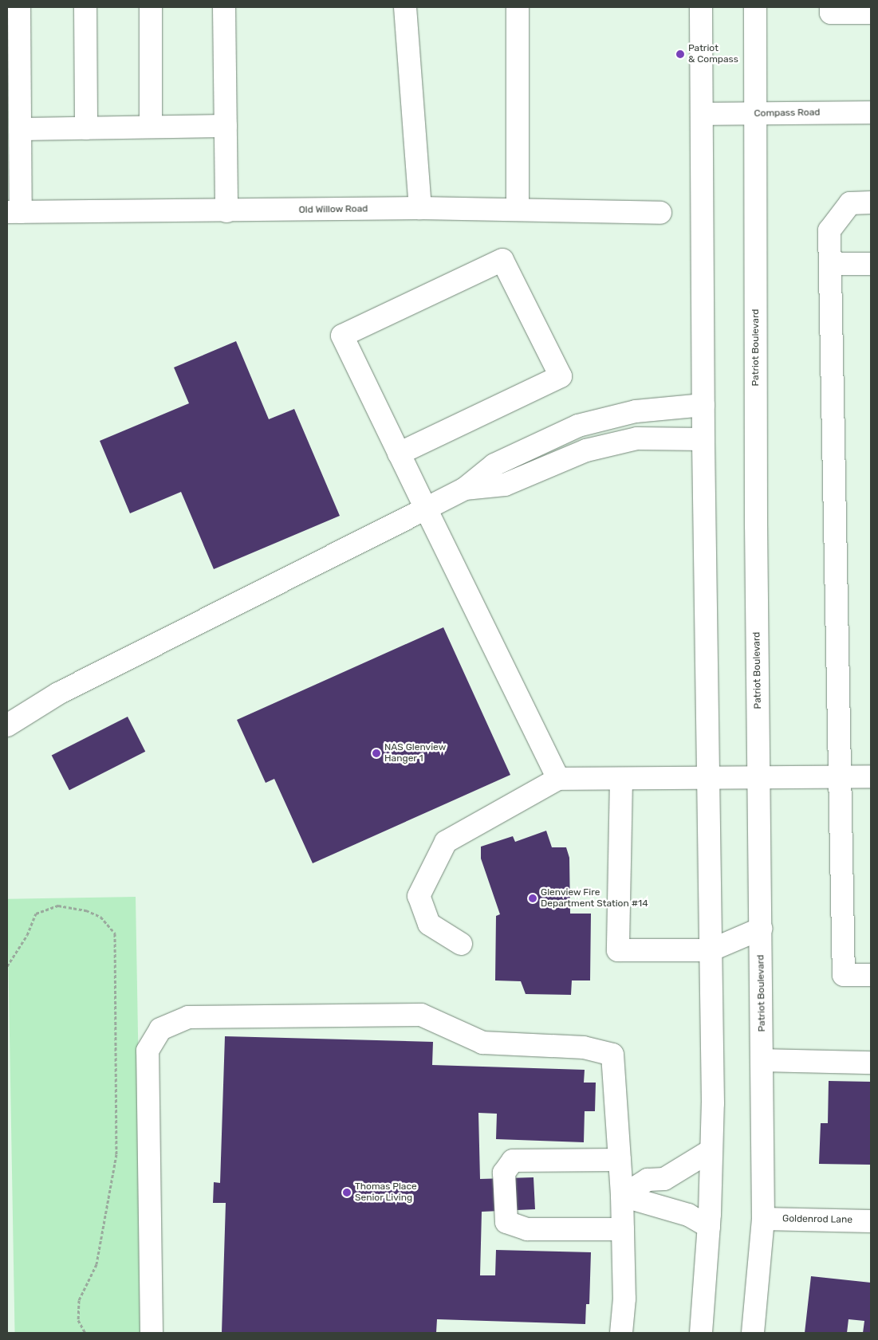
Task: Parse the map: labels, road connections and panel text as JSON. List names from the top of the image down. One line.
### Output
{"streets":{"main road":["Compass Road","Old Willow Road","Patriot Boulevard","Goldenrod Lane"]},"crossings":[["Compass Road","Patriot Boulevard"],["Patriot Boulevard","Goldenrod Lane"]],"places":["Patriot & Compass","NAS Glenview Hanger 1","Glenview Fire Department Station #14","Thomas Place Senior Living"]}
